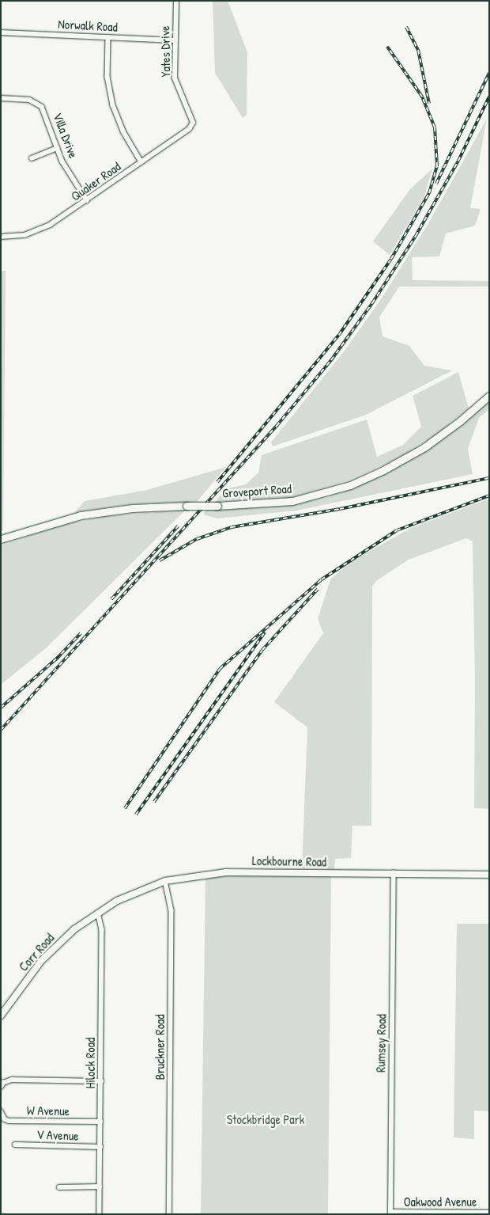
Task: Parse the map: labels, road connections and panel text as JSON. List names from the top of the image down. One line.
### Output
{"streets":{"main road":["Groveport Road"],"street":["Norwalk Road","Yates Drive","Villa Drive","Quaker Road","Lockbourne Road","Corr Road","Rumsey Road","Bruckner Road","Hilock Road","W Avenue","V Avenue","Oakwood Avenue"]},"crossings":[["Norwalk Road","Yates Drive"],["Yates Drive","Quaker Road"],["Villa Drive","Quaker Road"],["Lockbourne Road","Corr Road"],["Lockbourne Road","Rumsey Road"],["Lockbourne Road","Bruckner Road"],["Lockbourne Road","Hilock Road"],["Corr Road","Hilock Road"],["Rumsey Road","Oakwood Avenue"],["Hilock Road","W Avenue"],["Hilock Road","V Avenue"]],"parks":["Stockbridge Park"]}
